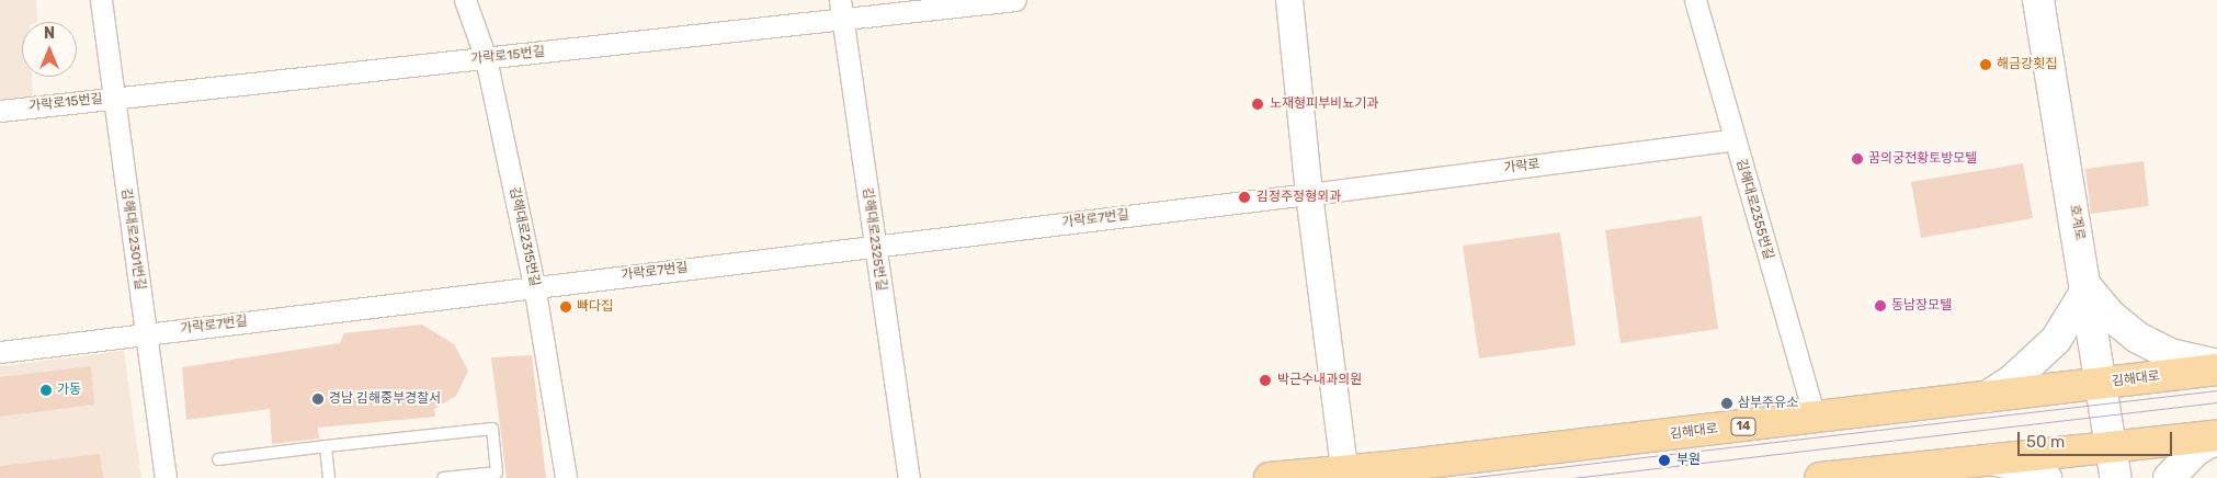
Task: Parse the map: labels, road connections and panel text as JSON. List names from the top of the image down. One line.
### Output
{"streets":{"main road":["호계로","김해대로","14"],"street":["가락로15번길","가락로","김해대로2355번길","가락로7번길","김해대로2315번길","김해대로2301번길","김해대로2325번길"]},"crossings":[["가락로15번길","김해대로2315번길"],["가락로15번길","김해대로2301번길"],["가락로15번길","김해대로2325번길"],["가락로","김해대로2355번길"],["가락로","가락로7번길"],["김해대로2355번길","김해대로"],["가락로7번길","김해대로2315번길"],["가락로7번길","김해대로2301번길"],["가락로7번길","김해대로2325번길"],["호계로","김해대로"]],"places":["해금강횟집","노재형피부비뇨기과","꿈의궁전황토방모텔","김정주정형외과","동남장모텔","빠다집","박근수내과의원","가동","경남 김해중부경찰서","삼부주유소","부원"],"scale_bar":"50 m","north":"top"}
